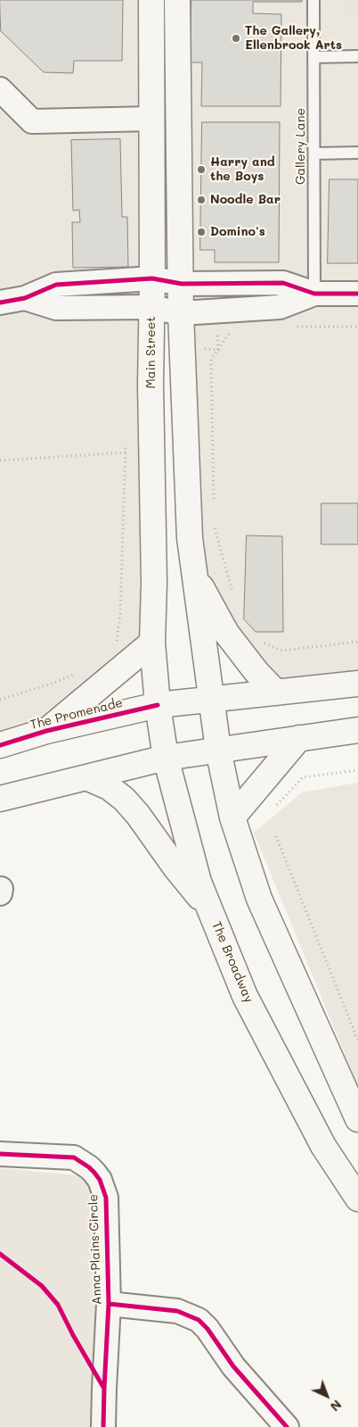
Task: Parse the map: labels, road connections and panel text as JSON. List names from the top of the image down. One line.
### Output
{"streets":{"main road":["Main Street","The Promenade","The Broadway"],"street":["Anna Plains Circle"],"lane":["Gallery Lane"]},"crossings":[["Main Street","The Promenade"],["Main Street","The Broadway"],["The Promenade","The Broadway"]],"places":["The Gallery, Ellenbrook Arts","Harry and the Boys","Noodle Bar","Domino's"],"north":"bottom right"}
